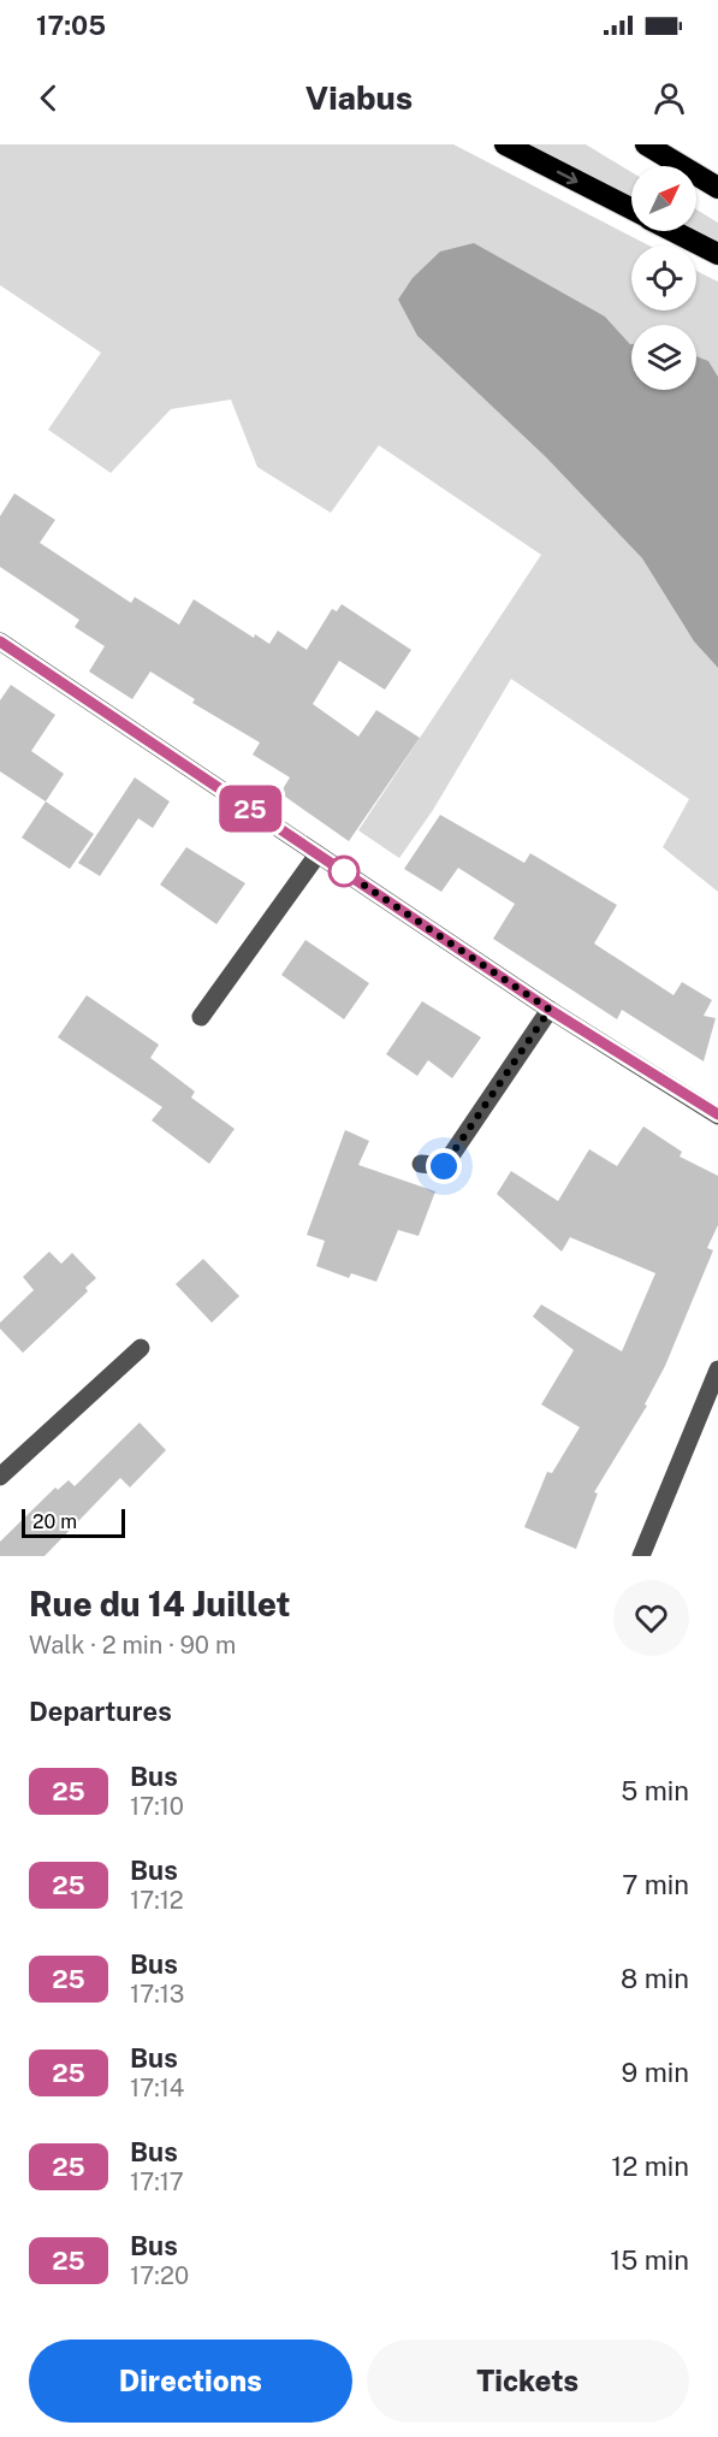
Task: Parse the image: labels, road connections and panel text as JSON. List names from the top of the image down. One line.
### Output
{"lines":["bus line 25"],"scale_bar":"20 m","north":"top right","page":{"status":"17:05","header":"Viabus","on_map":"25","scale":"20 m","heading":[["Rue du 14 Juillet","Walk · 2 min · 90 m"],"Departures"],"list":[{"mark":"25","name":"Bus","note":"17:10","value":"5 min"},{"mark":"25","name":"Bus","note":"17:12","value":"7 min"},{"mark":"25","name":"Bus","note":"17:13","value":"8 min"},{"mark":"25","name":"Bus","note":"17:14","value":"9 min"},{"mark":"25","name":"Bus","note":"17:17","value":"12 min"},{"mark":"25","name":"Bus","note":"17:20","value":"15 min"}],"buttons":["Directions","Tickets"]}}
